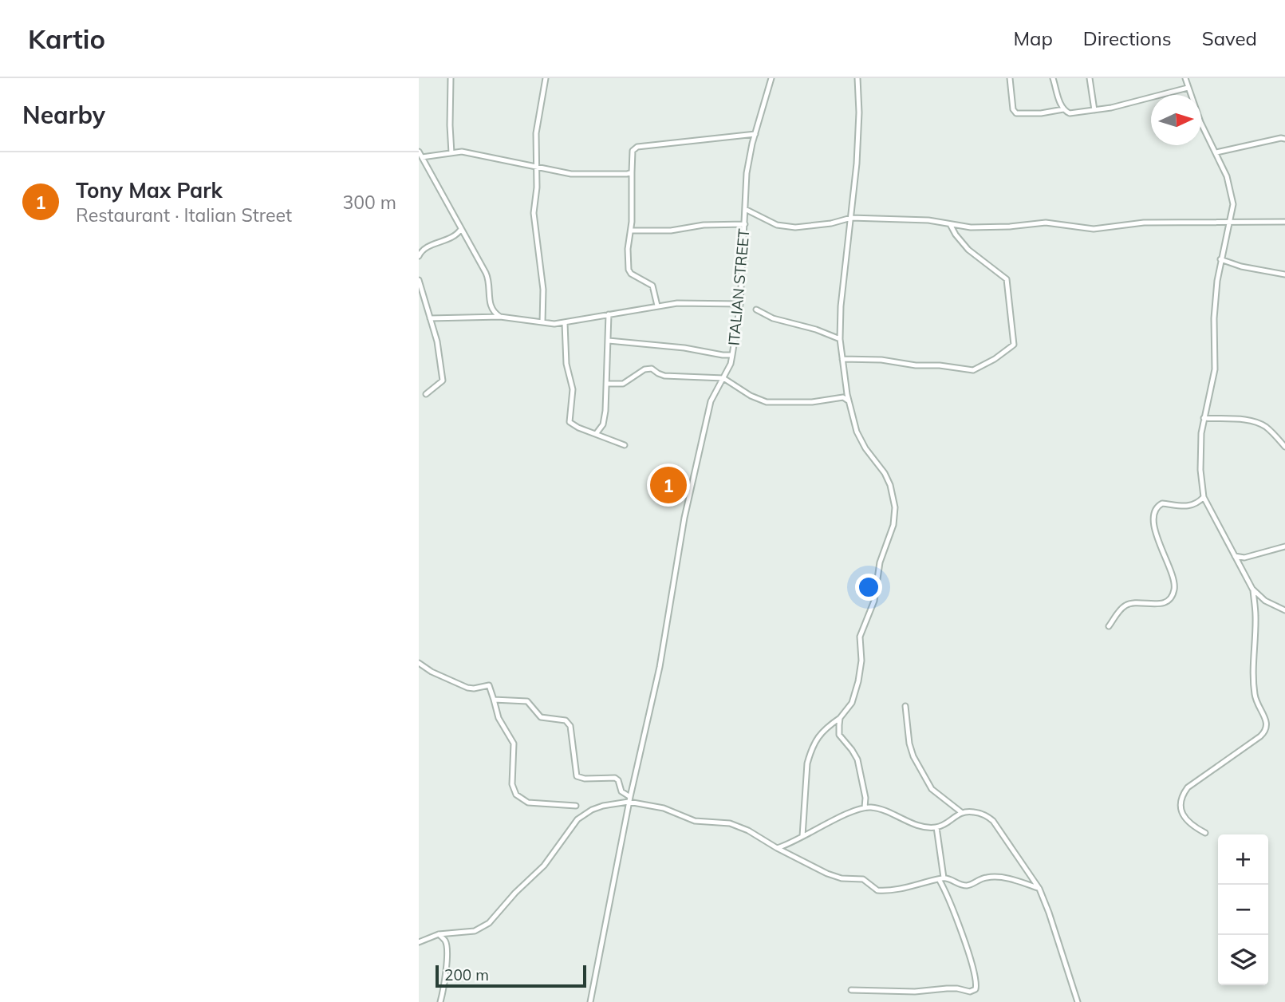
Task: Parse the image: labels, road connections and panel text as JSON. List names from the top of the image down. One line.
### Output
{"streets":{"street":["ITALIAN STREET"]},"scale_bar":"200 m","north":"right","page":{"header":"Kartio","nav":["Map","Directions","Saved"],"heading":"Nearby","list":[{"mark":"1","name":"Tony Max Park","note":"Restaurant · Italian Street","value":"300 m"}],"pins":"1","map_buttons":["+","−"],"scale":"200 m"}}
